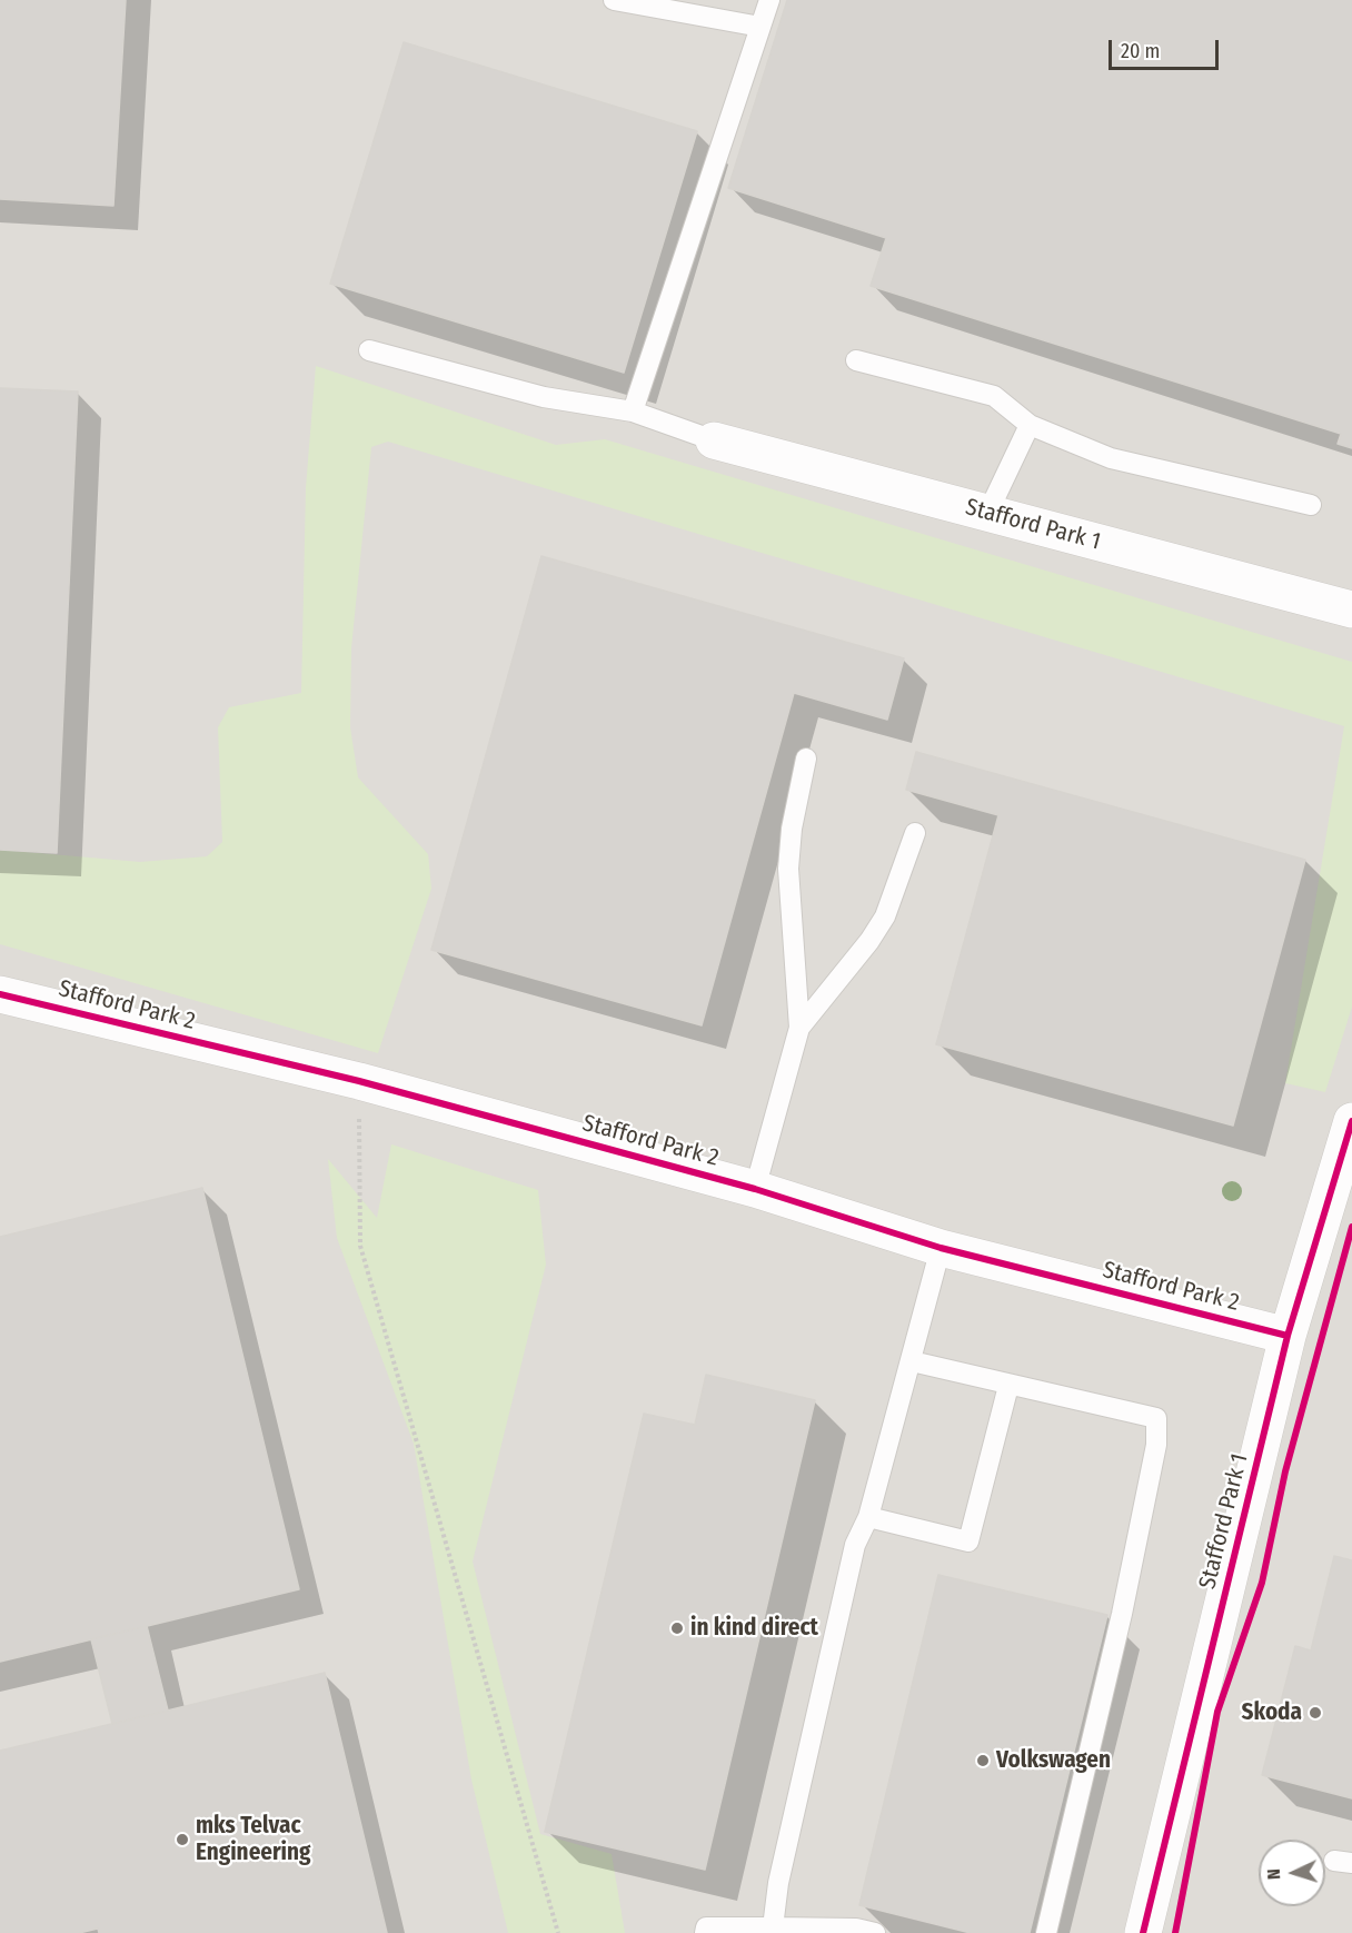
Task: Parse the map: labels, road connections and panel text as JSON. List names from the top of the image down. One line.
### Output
{"streets":{"street":["Stafford Park 1","Stafford Park 2"]},"crossings":[["Stafford Park 1","Stafford Park 2"]],"places":["in kind direct","Skoda","Volkswagen","mks Telvac Engineering"],"scale_bar":"20 m","north":"left"}
